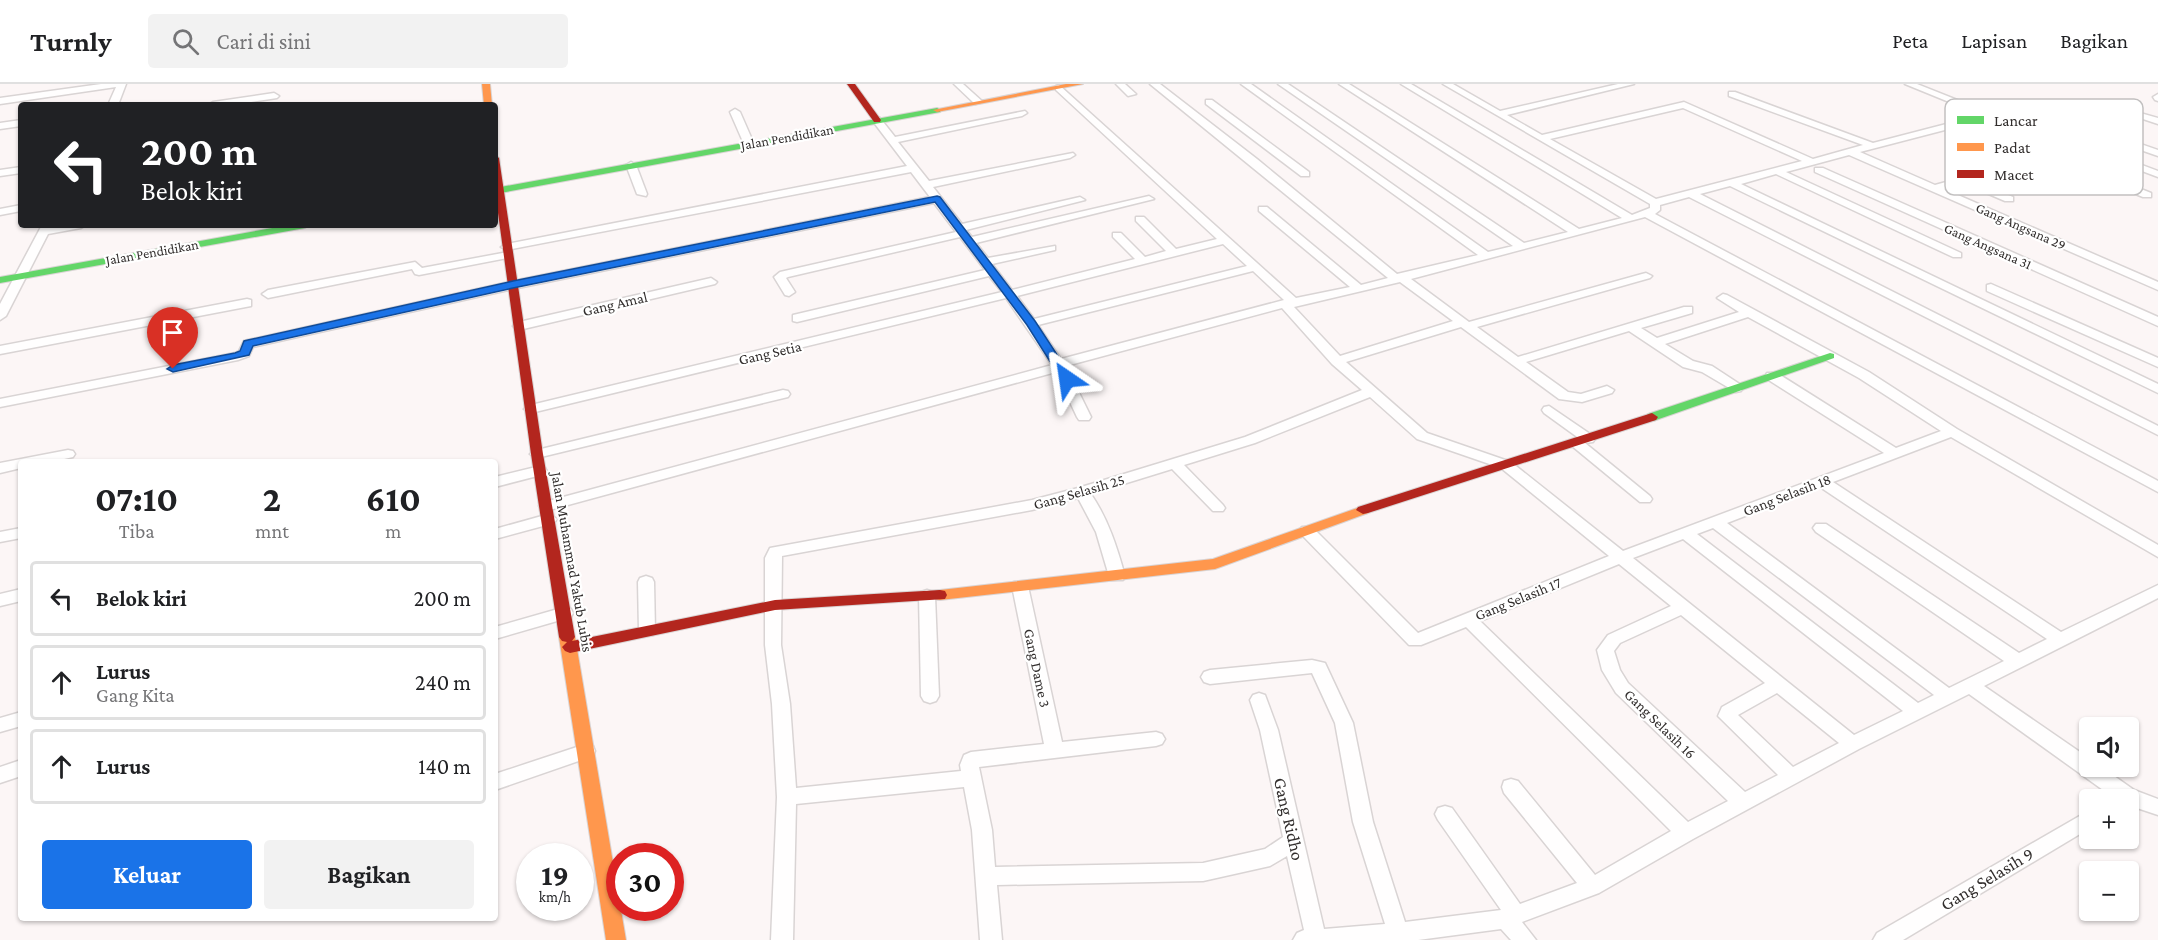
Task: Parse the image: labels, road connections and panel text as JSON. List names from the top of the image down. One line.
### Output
{"streets":{"main road":["Jalan Pendidikan","Jalan Muhammad Yakub Lubis"],"street":["Gang Angsana 29","Gang Angsana 31","Gang Amal","Gang Setia","Gang Selasih 25","Gang Selasih 18","Gang Selasih 17","Gang Dame 3","Gang Selasih 16","Gang Ridho","Gang Selasih 9"]},"crossings":[["Jalan Pendidikan","Jalan Muhammad Yakub Lubis"],["Gang Amal","Jalan Muhammad Yakub Lubis"],["Gang Setia","Jalan Muhammad Yakub Lubis"],["Gang Selasih 18","Gang Selasih 17"]],"legend":["Lancar","Padat","Macet"],"page":{"header":"Turnly","search":"Cari di sini","nav":["Peta","Lapisan","Bagikan"],"turn":["200 m","Belok kiri"],"eta":["07:10","Tiba","2","mnt","610","m"],"list":[{"name":"Belok kiri","value":"200 m"},{"name":"Lurus","note":"Gang Kita","value":"240 m"},{"name":"Lurus","value":"140 m"}],"map_buttons":["+","−"],"buttons":["Keluar","Bagikan"],"speed":"19 km/h","limit":"30"}}
